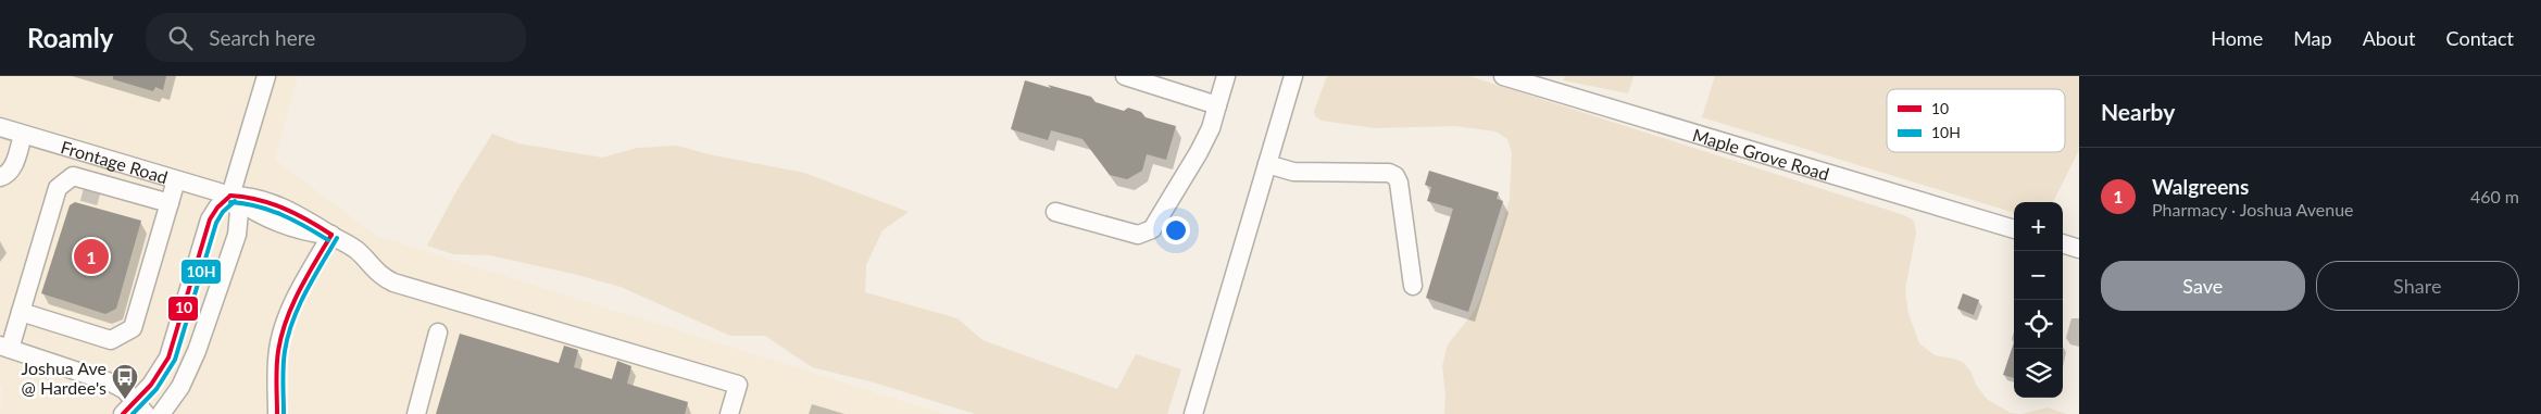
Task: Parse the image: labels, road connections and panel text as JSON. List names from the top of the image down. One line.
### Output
{"streets":{"street":["Maple Grove Road","Frontage Road"]},"places":{"bus stop":["Joshua Ave @ Hardee's"]},"lines":["transit line 10","transit line 10H"],"legend":["10","10H"],"page":{"header":"Roamly","search":"Search here","nav":["Home","Map","About","Contact"],"heading":"Nearby","list":[{"mark":"1","name":"Walgreens","note":"Pharmacy · Joshua Avenue","value":"460 m"}],"map_buttons":["+","−"],"pins":"1","buttons":["Save","Share"]}}
